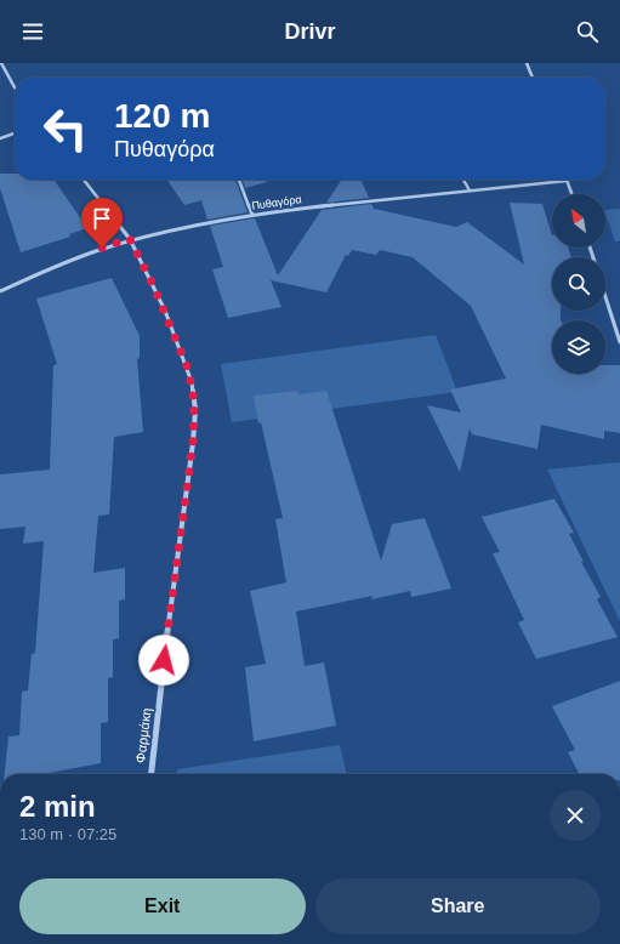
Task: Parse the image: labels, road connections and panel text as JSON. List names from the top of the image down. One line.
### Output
{"streets":{"street":["Πυθαγόρα","Φαρμάκη"]},"crossings":[["Πυθαγόρα","Φαρμάκη"]],"north":"top left","page":{"header":"Drivr","turn":["120 m","Πυθαγόρα"],"heading":["2 min","130 m · 07:25"],"buttons":["Exit","Share"]}}
